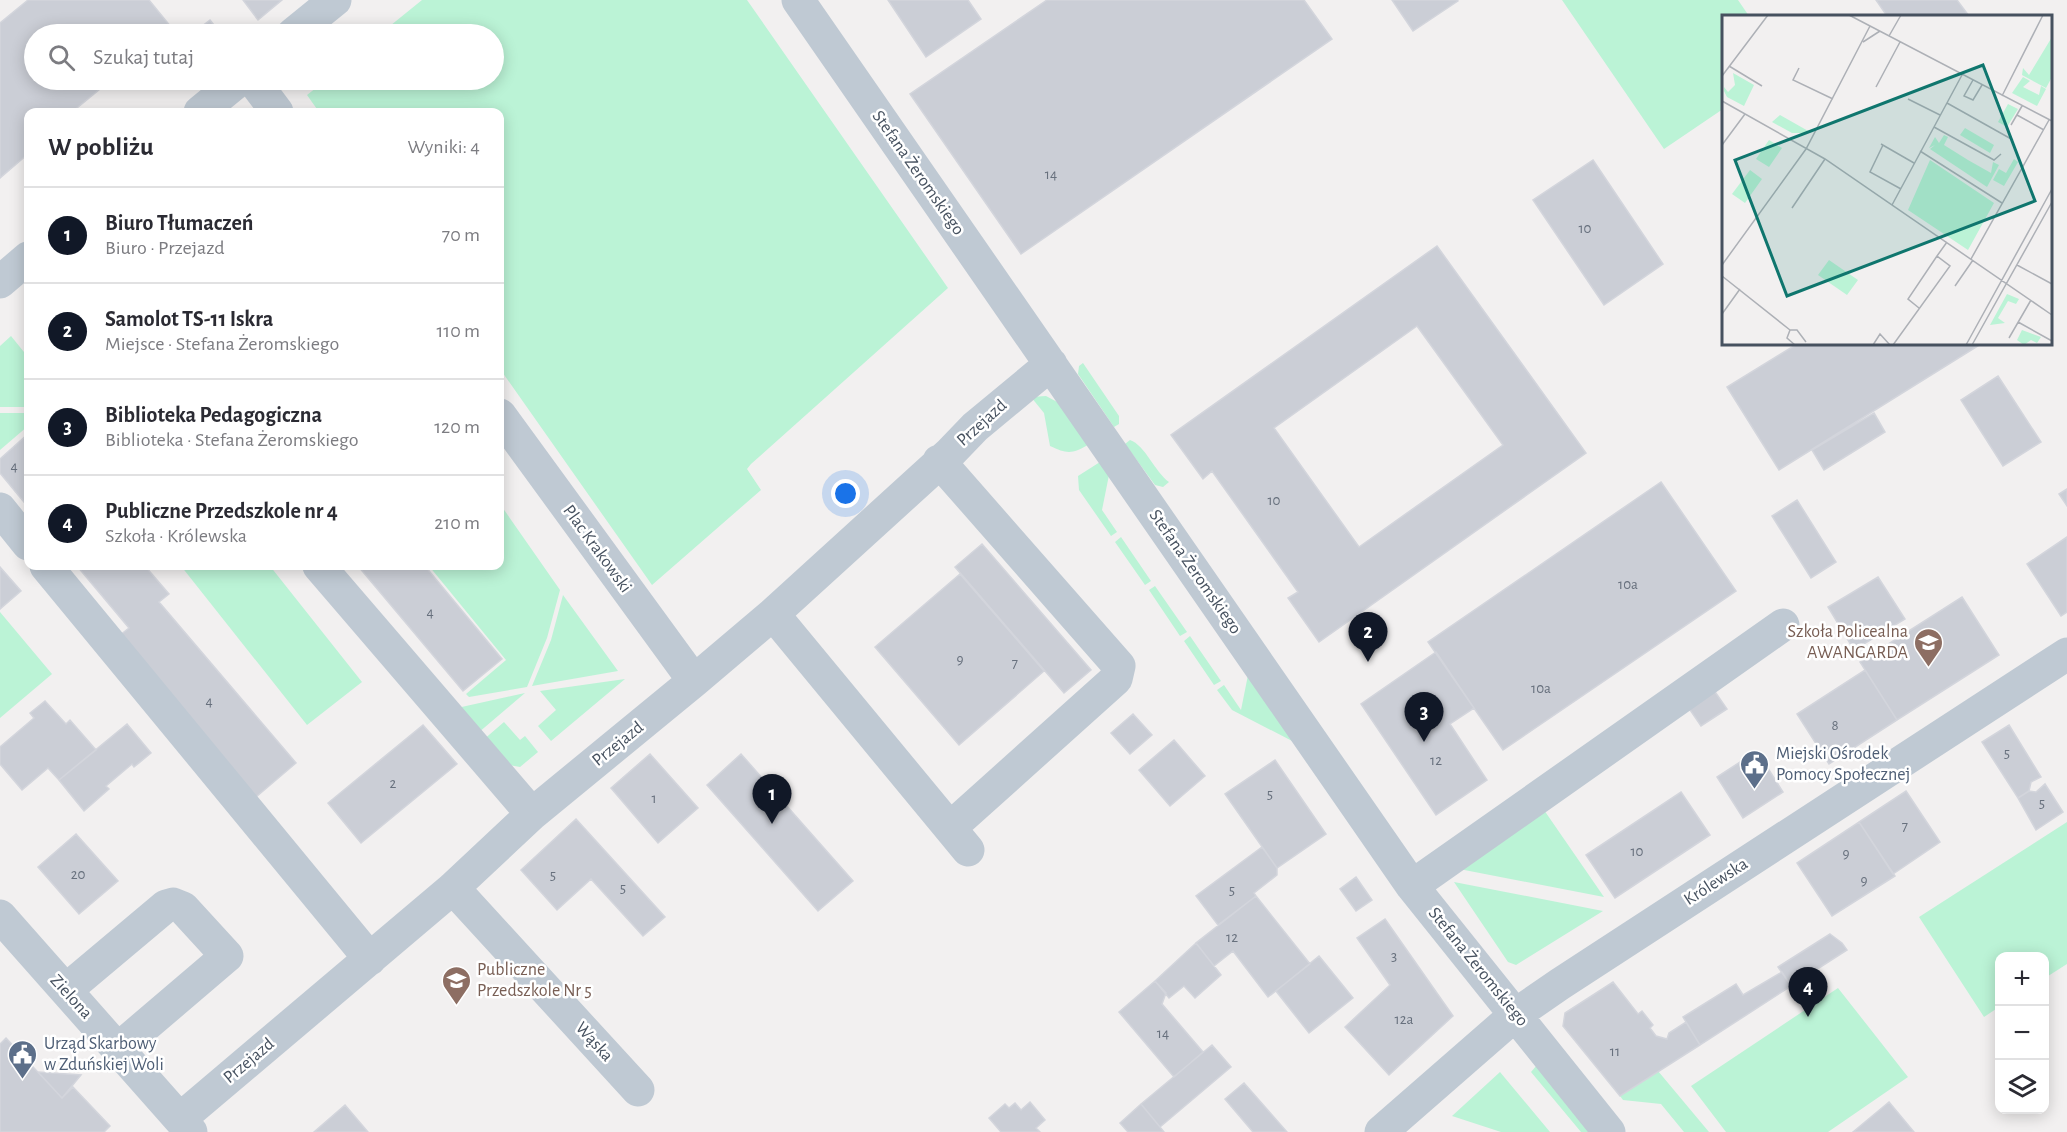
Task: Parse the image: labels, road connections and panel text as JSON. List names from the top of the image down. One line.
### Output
{"streets":{"street":["Stefana Żeromskiego","Przejazd","Plac Krakowski","Królewska","Zielona","Wąska"]},"crossings":[["Stefana Żeromskiego","Przejazd"],["Stefana Żeromskiego","Królewska"],["Przejazd","Plac Krakowski"],["Przejazd","Zielona"],["Przejazd","Wąska"]],"places":{"school or university":["Szkoła Policealna AWANGARDA","Publiczne Przedszkole Nr 5"],"public building":["Miejski Ośrodek Pomocy Społecznej","Urząd Skarbowy w Zduńskiej Woli"]},"house_numbers":["14","10","4","10","10a","4","9","7","10a","4","8","5","12","2","5","1","5","7","10","9","20","5","9","5","5","12","3","12a","14","11"],"page":{"search":"Szukaj tutaj","heading":["W pobliżu","Wyniki: 4"],"list":[{"mark":"1","name":"Biuro Tłumaczeń","note":"Biuro · Przejazd","value":"70 m"},{"mark":"2","name":"Samolot TS-11 Iskra","note":"Miejsce · Stefana Żeromskiego","value":"110 m"},{"mark":"3","name":"Biblioteka Pedagogiczna","note":"Biblioteka · Stefana Żeromskiego","value":"120 m"},{"mark":"4","name":"Publiczne Przedszkole nr 4","note":"Szkoła · Królewska","value":"210 m"}],"pins":["2","3","1","4"],"map_buttons":["+","−"]}}
